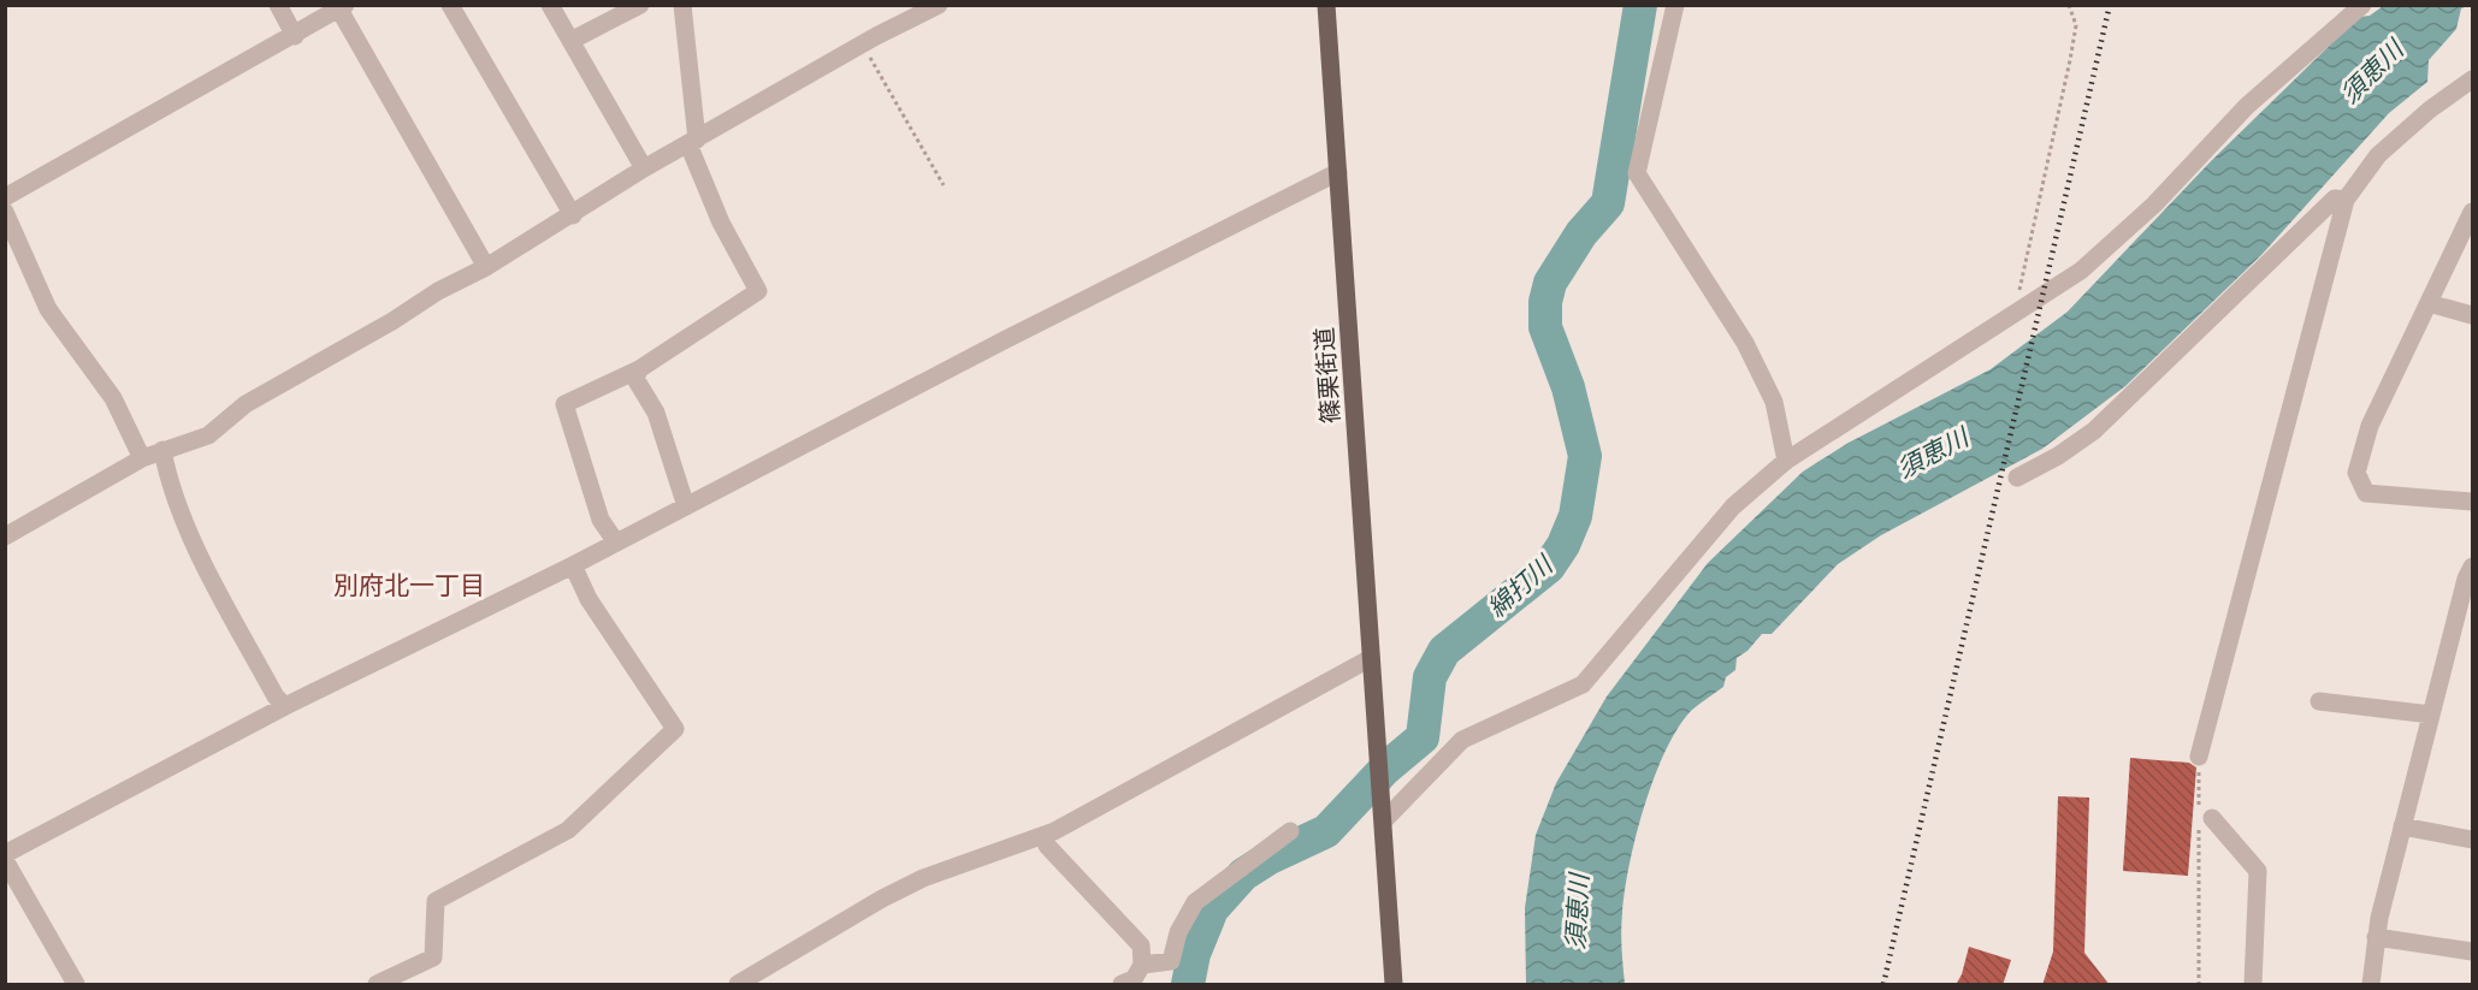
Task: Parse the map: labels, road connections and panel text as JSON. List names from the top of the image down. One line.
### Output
{"streets":{"main road":["篠栗街道"]},"districts":["別府北一丁目"],"water":["須恵川","綿打川"]}
